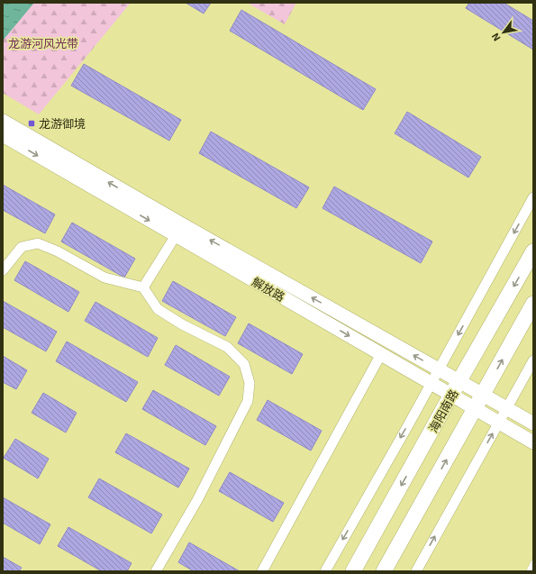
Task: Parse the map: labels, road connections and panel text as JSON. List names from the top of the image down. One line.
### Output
{"streets":{"main road":["海阳南路"],"street":["解放路"]},"crossings":[["解放路","海阳南路"]],"parks":["龙游河风光带"],"places":{"transit":["龙游御境"]},"north":"bottom left"}
